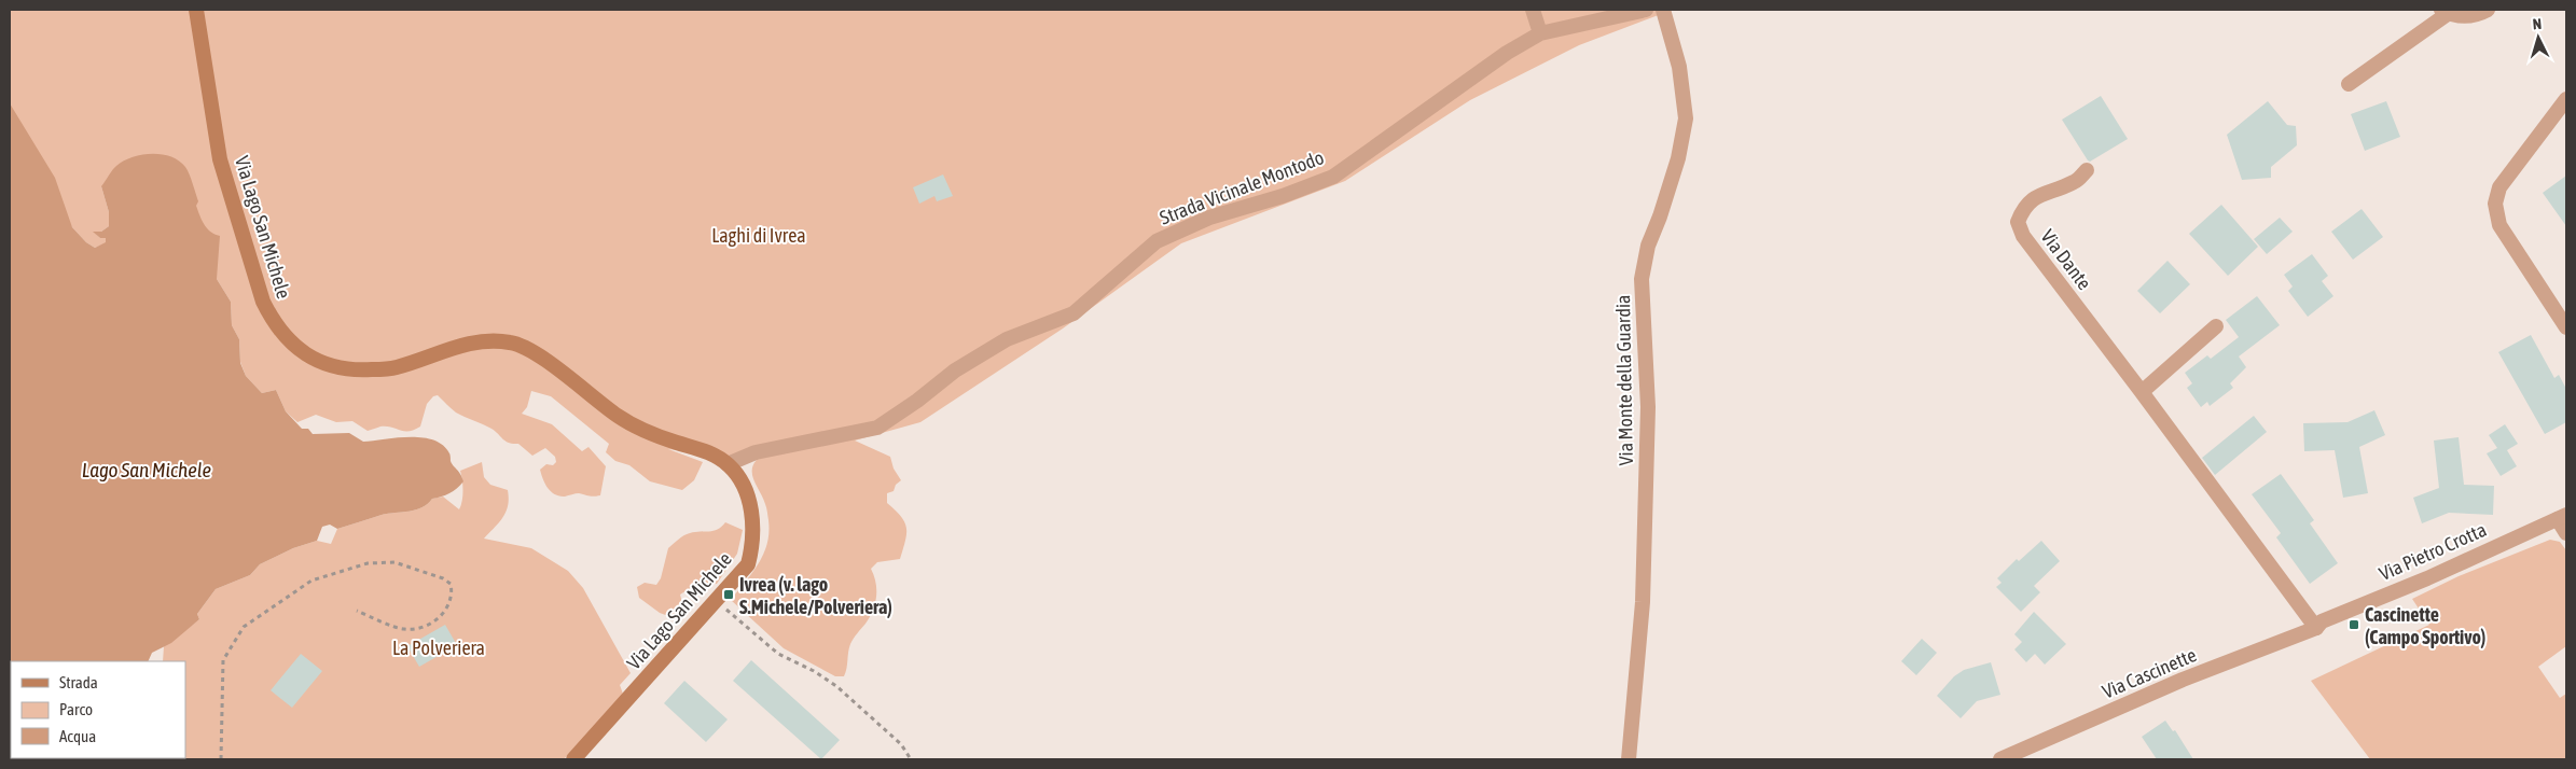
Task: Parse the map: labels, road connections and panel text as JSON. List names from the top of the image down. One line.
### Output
{"streets":{"main road":["Via Lago San Michele"],"street":["Strada Vicinale Montodo","Via Dante","Via Monte della Guardia","Via Pietro Crotta","Via Cascinette"]},"crossings":[["Strada Vicinale Montodo","Via Lago San Michele"],["Via Dante","Via Pietro Crotta"],["Via Dante","Via Cascinette"],["Via Pietro Crotta","Via Cascinette"]],"water":["Lago San Michele"],"parks":["Laghi di Ivrea","La Polveriera"],"places":{"transit":["Ivrea (v. lago S.Michele/Polveriera)","Cascinette (Campo Sportivo)"]},"legend":["Strada","Parco","Acqua"],"north":"top"}
